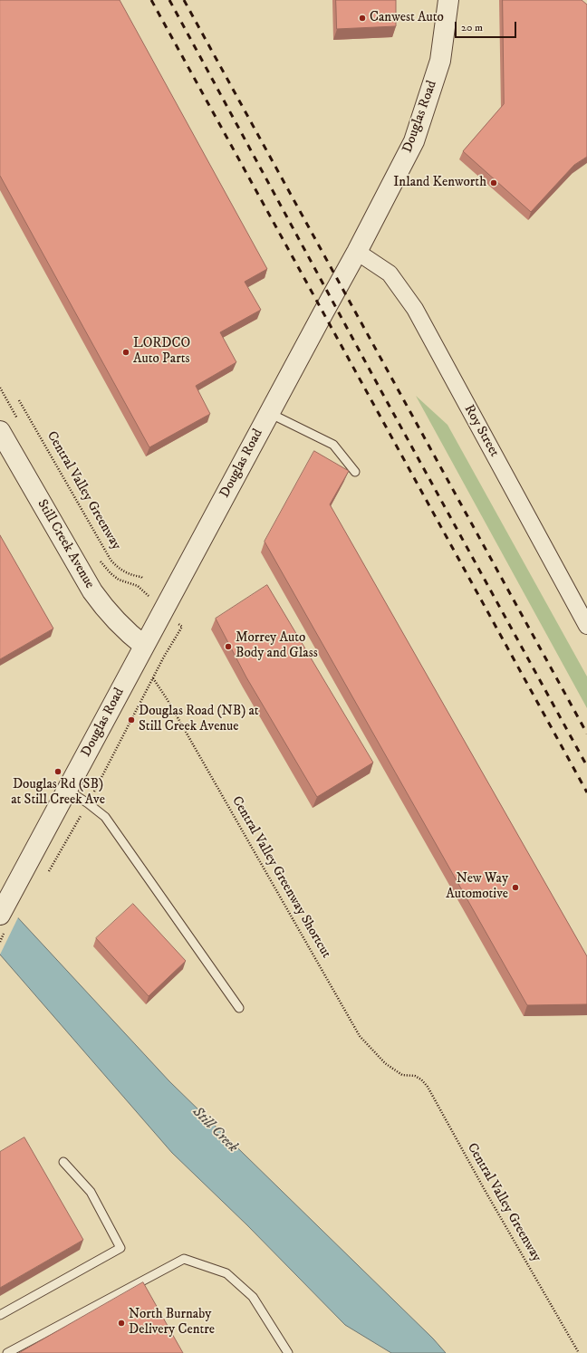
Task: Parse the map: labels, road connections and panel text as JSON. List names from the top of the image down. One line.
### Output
{"streets":{"street":["Douglas Road","Roy Street","Still Creek Avenue"],"path":["Central Valley Greenway","Central Valley Greenway Shortcut"]},"crossings":[["Douglas Road","Roy Street"],["Douglas Road","Still Creek Avenue"],["Central Valley Greenway","Central Valley Greenway Shortcut"]],"water":["Still Creek"],"places":["Canwest Auto","Inland Kenworth","LORDCO Auto Parts","Morrey Auto Body and Glass","Douglas Road (NB) at Still Creek Avenue","Douglas Rd (SB) at Still Creek Ave","New Way Automotive","North Burnaby Delivery Centre"],"scale_bar":"20 m"}
